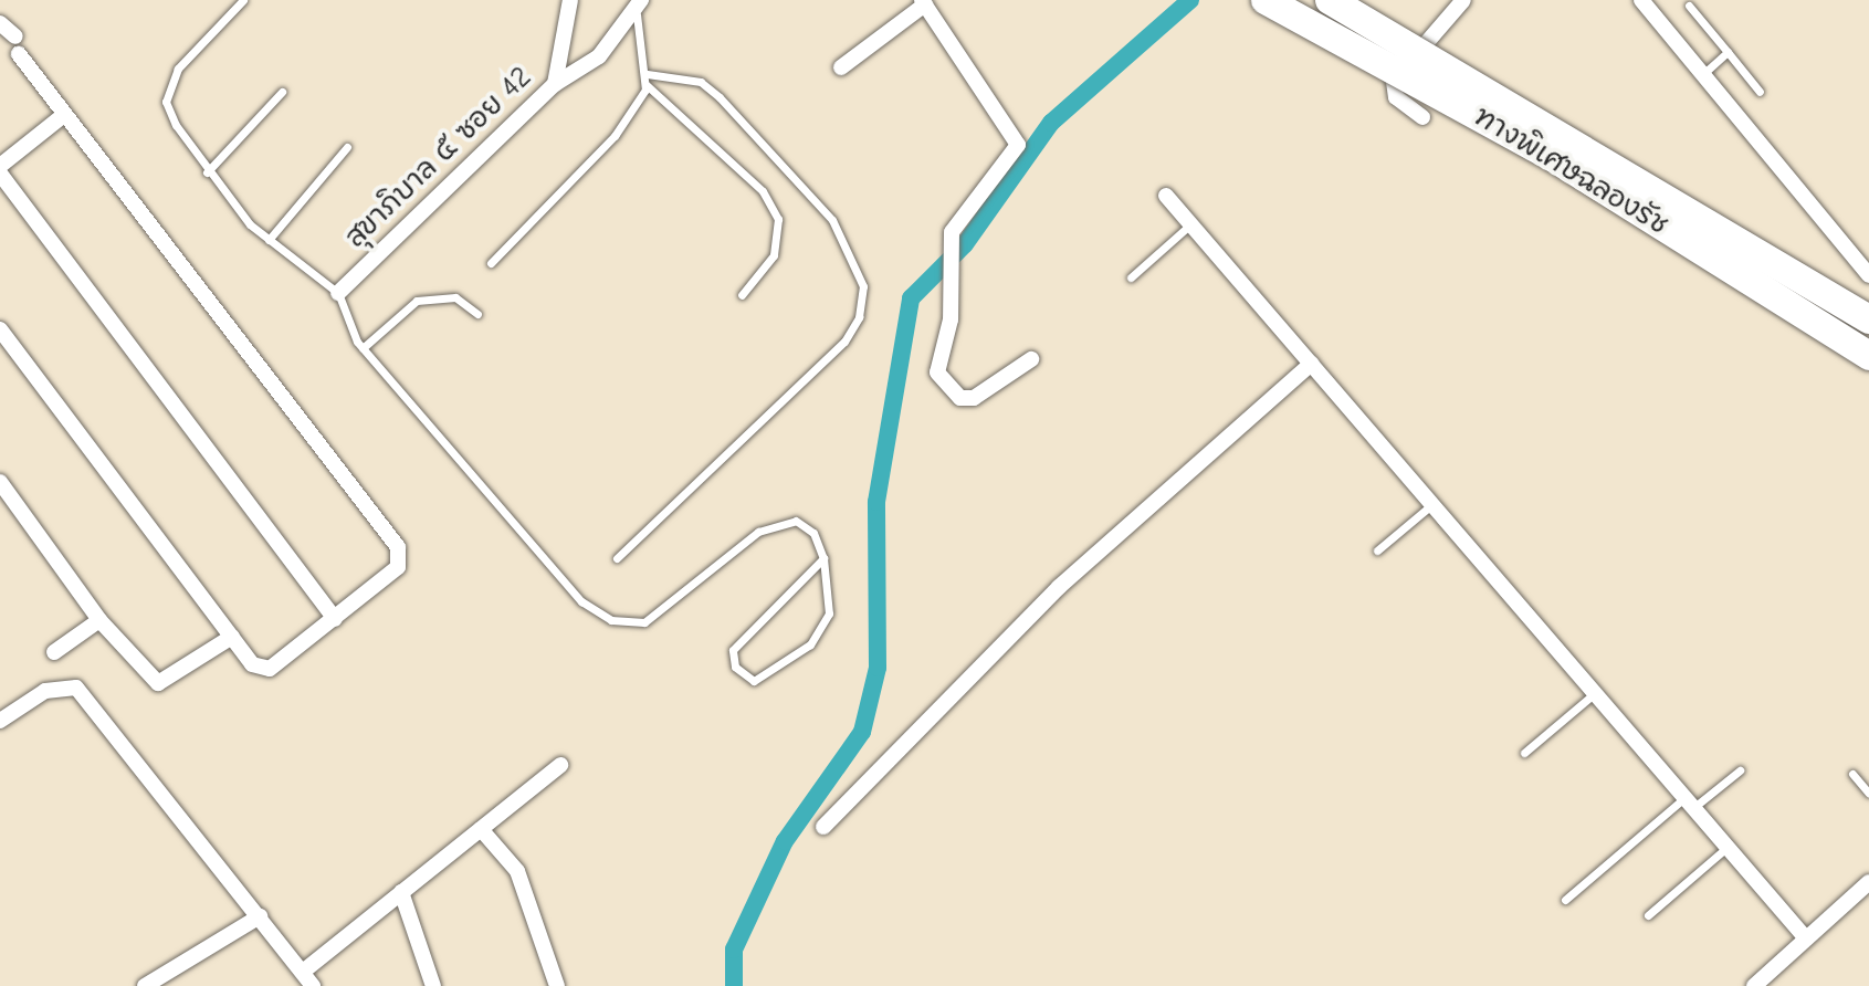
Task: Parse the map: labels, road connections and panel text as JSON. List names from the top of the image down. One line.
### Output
{"streets":{"highway":["ทางพิเศษฉลองรัช"],"street":["สุขาภิบาล ๕ ซอย 42"]}}
